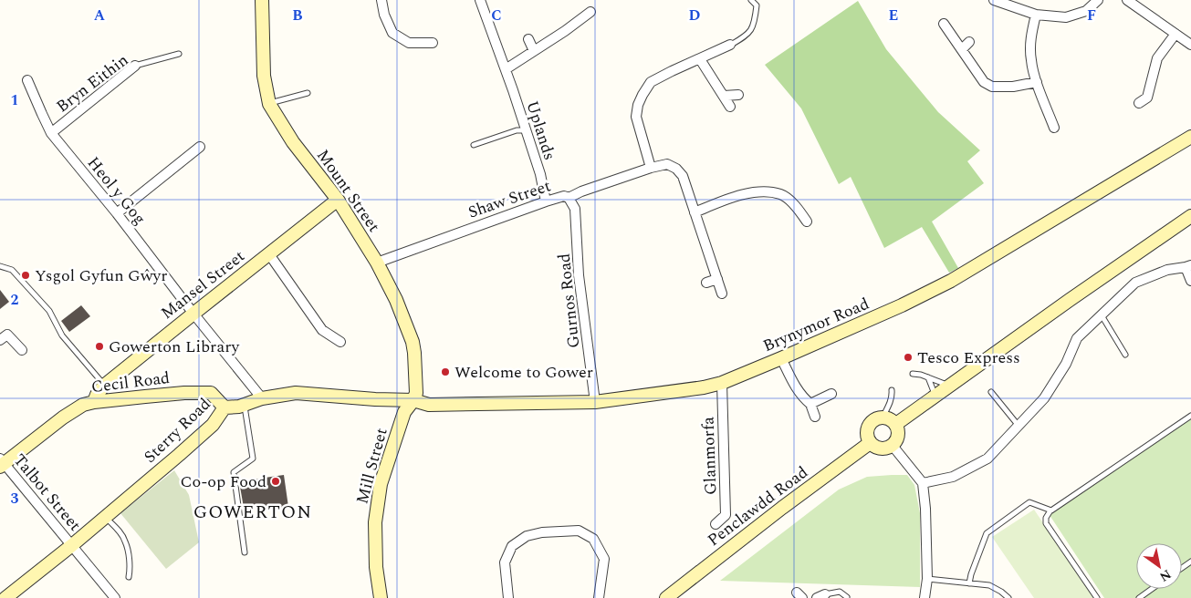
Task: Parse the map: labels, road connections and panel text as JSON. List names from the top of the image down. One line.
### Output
{"streets":{"street":["Bryn Eithin","Uplands","Heol y Gog","Mount Street","Shaw Street","Mansel Street","Gurnos Road","Brynymor Road","Cecil Road","Sterry Road","Glanmorfa","Mill Street","Talbot Street","Penclawdd Road"]},"crossings":[["Bryn Eithin","Heol y Gog"],["Uplands","Shaw Street"],["Heol y Gog","Mansel Street"],["Heol y Gog","Sterry Road"],["Mount Street","Shaw Street"],["Mount Street","Mansel Street"],["Mount Street","Brynymor Road"],["Mount Street","Sterry Road"],["Mount Street","Mill Street"],["Shaw Street","Gurnos Road"],["Mansel Street","Cecil Road"],["Gurnos Road","Brynymor Road"],["Brynymor Road","Sterry Road"],["Brynymor Road","Glanmorfa"],["Brynymor Road","Mill Street"],["Cecil Road","Sterry Road"],["Cecil Road","Talbot Street"],["Sterry Road","Mill Street"],["Sterry Road","Talbot Street"]],"districts":["GOWERTON"],"places":["Ysgol Gyfun Gŵyr","Gowerton Library","Tesco Express","Welcome to Gower","Co-op Food"],"north":"bottom right","grid":{"columns":["A","B","C","D","E","F"],"rows":["1","2","3"]}}
